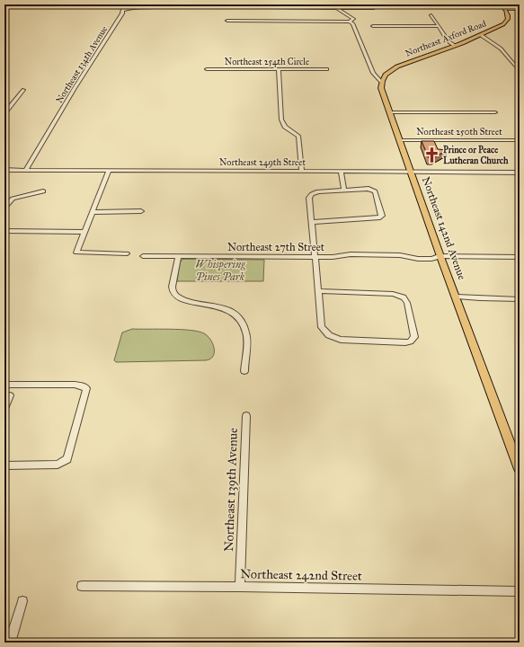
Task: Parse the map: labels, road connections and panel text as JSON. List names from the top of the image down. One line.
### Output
{"streets":{"main road":["Northeast Axford Road","Northeast 142nd Avenue"],"street":["Northeast 254th Circle","Northeast 134th Avenue","Northeast 250th Street","Northeast 249th Street","Northeast 27th Street","Northeast 139th Avenue","Northeast 242nd Street"]},"crossings":[["Northeast Axford Road","Northeast 142nd Avenue"],["Northeast 134th Avenue","Northeast 249th Street"],["Northeast 250th Street","Northeast 142nd Avenue"],["Northeast 249th Street","Northeast 142nd Avenue"],["Northeast 142nd Avenue","Northeast 27th Street"],["Northeast 139th Avenue","Northeast 242nd Street"]],"parks":["Whispering Pines Park"],"places":{"church":["Prince or Peace Lutheran Church"]}}
